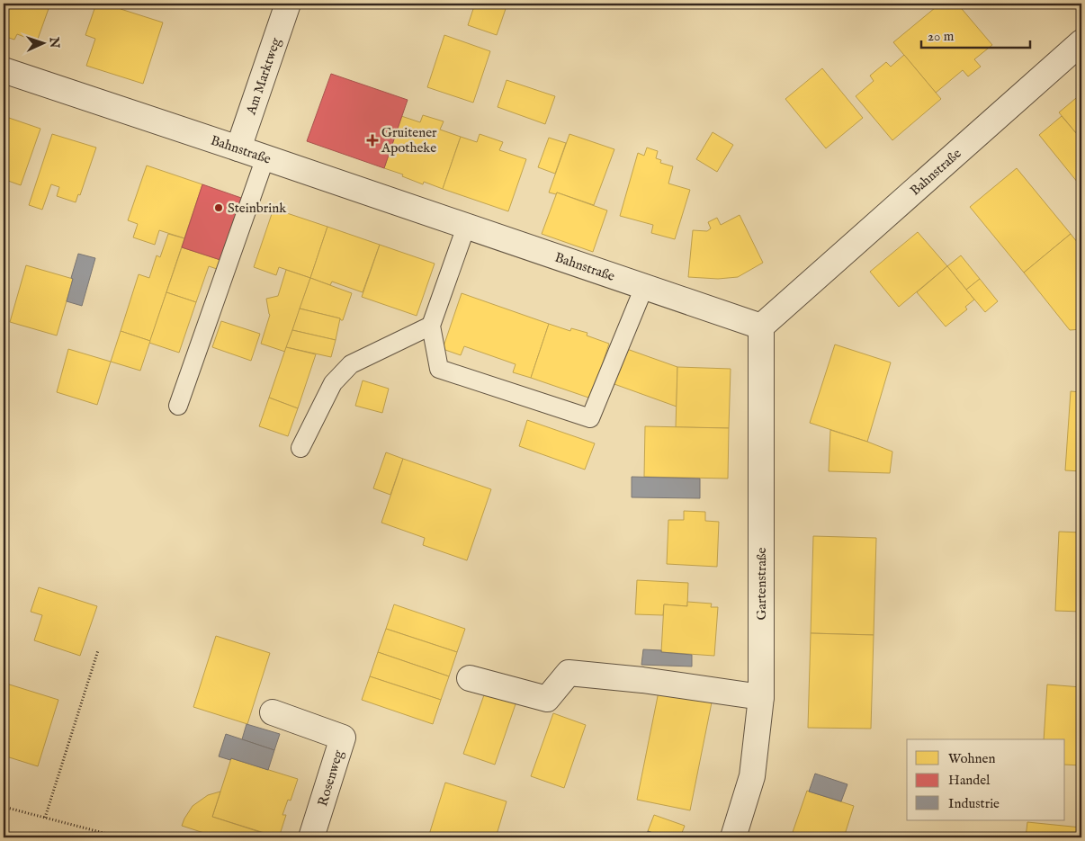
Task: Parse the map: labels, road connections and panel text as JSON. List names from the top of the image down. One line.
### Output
{"streets":{"street":["Am Marktweg","Bahnstraße","Gartenstraße","Rosenweg"]},"crossings":[["Am Marktweg","Bahnstraße"],["Bahnstraße","Gartenstraße"]],"places":{"health":["Gruitener Apotheke"],"other":["Steinbrink"]},"legend":["Wohnen","Handel","Industrie"],"scale_bar":"20 m","north":"right"}
